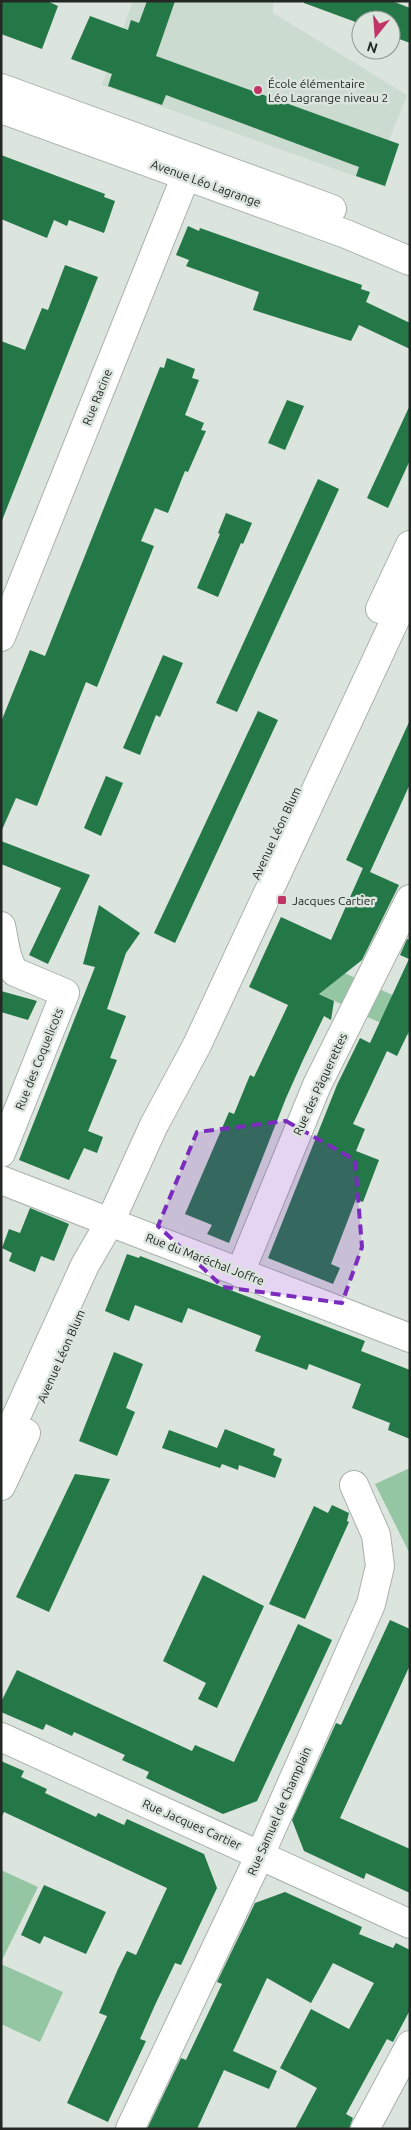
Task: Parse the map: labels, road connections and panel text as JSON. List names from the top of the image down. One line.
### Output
{"streets":{"street":["Avenue Léo Lagrange","Rue Racine","Avenue Léon Blum","Rue des Coquelicots","Rue des Pâquerettes","Rue du Maréchal Joffre","Rue Samuel de Champlain","Rue Jacques Cartier"]},"crossings":[["Avenue Léo Lagrange","Rue Racine"],["Avenue Léon Blum","Rue du Maréchal Joffre"],["Rue des Pâquerettes","Rue du Maréchal Joffre"],["Rue Samuel de Champlain","Rue Jacques Cartier"]],"places":{"other":["École élémentaire Léo Lagrange niveau 2"],"transit":["Jacques Cartier"]},"north":"bottom"}
